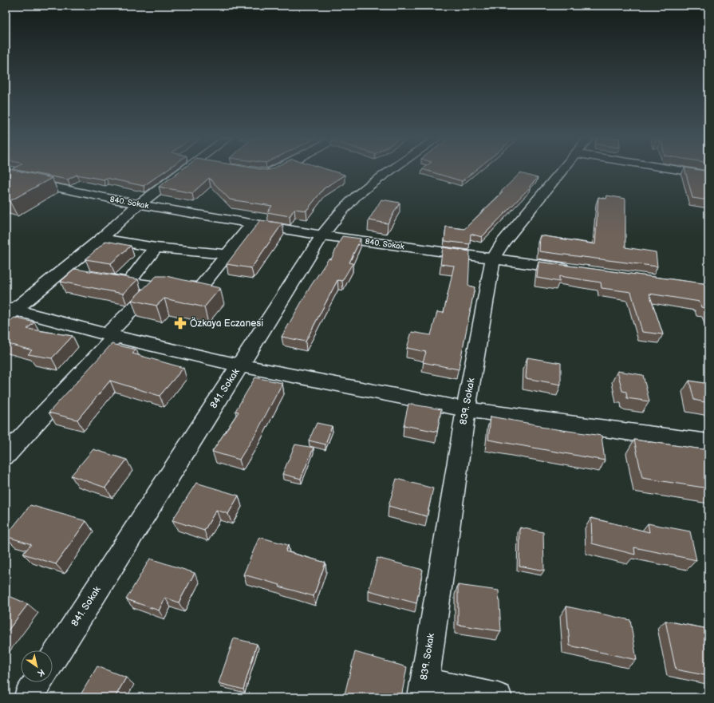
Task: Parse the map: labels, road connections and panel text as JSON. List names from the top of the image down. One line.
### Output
{"streets":{"street":["840. Sokak","841. Sokak","839. Sokak"]},"crossings":[["840. Sokak","841. Sokak"],["840. Sokak","839. Sokak"]],"places":{"pharmacy":["Özkaya Eczanesi"]},"north":"bottom right"}
